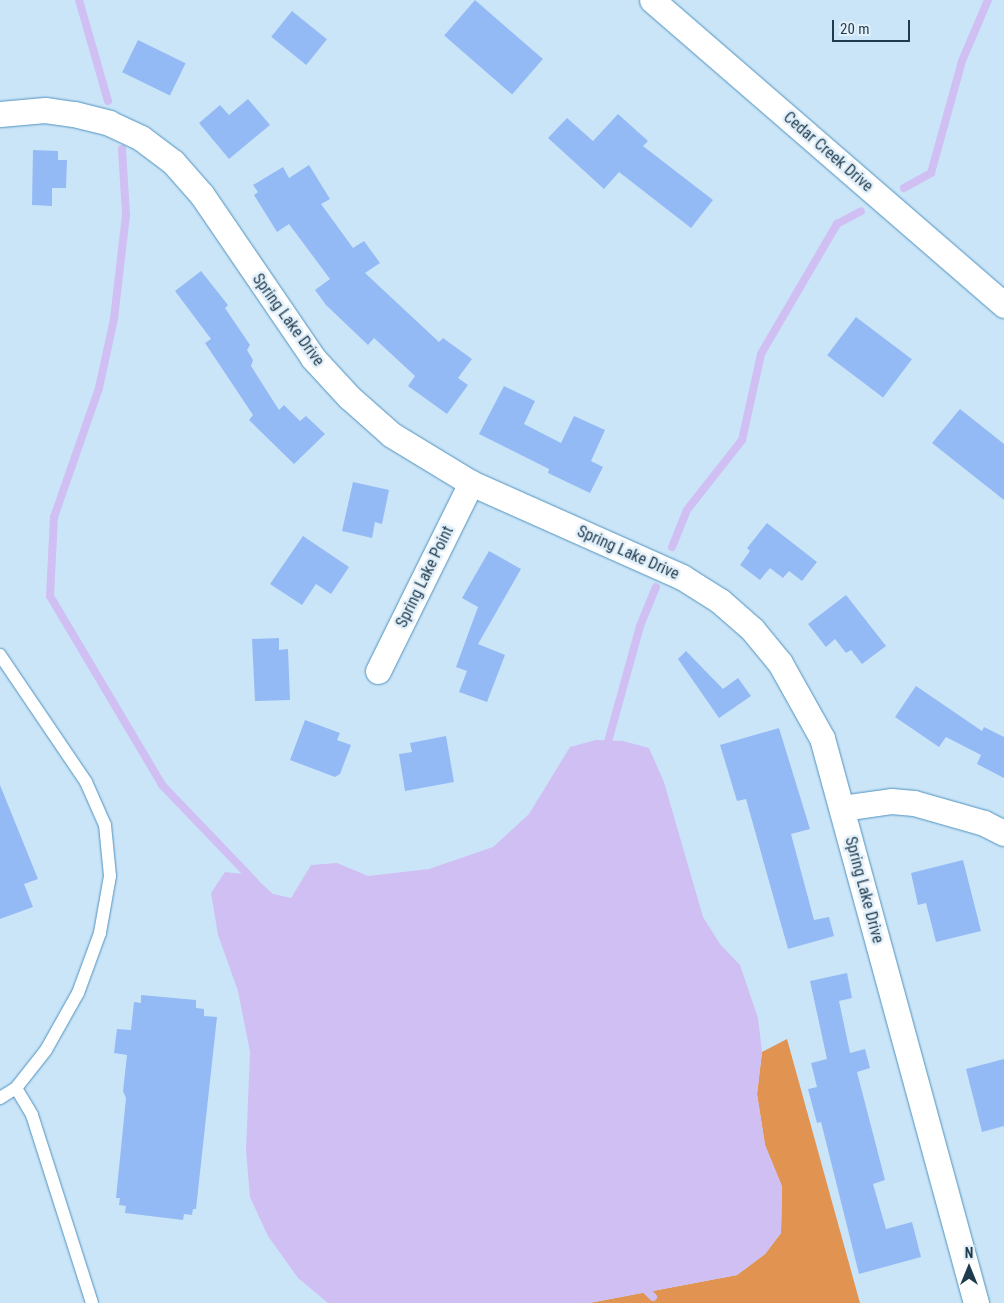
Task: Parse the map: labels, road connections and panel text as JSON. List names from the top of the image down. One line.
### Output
{"streets":{"street":["Cedar Creek Drive","Spring Lake Drive","Spring Lake Point"]},"crossings":[["Spring Lake Drive","Spring Lake Point"]],"scale_bar":"20 m","north":"top"}
